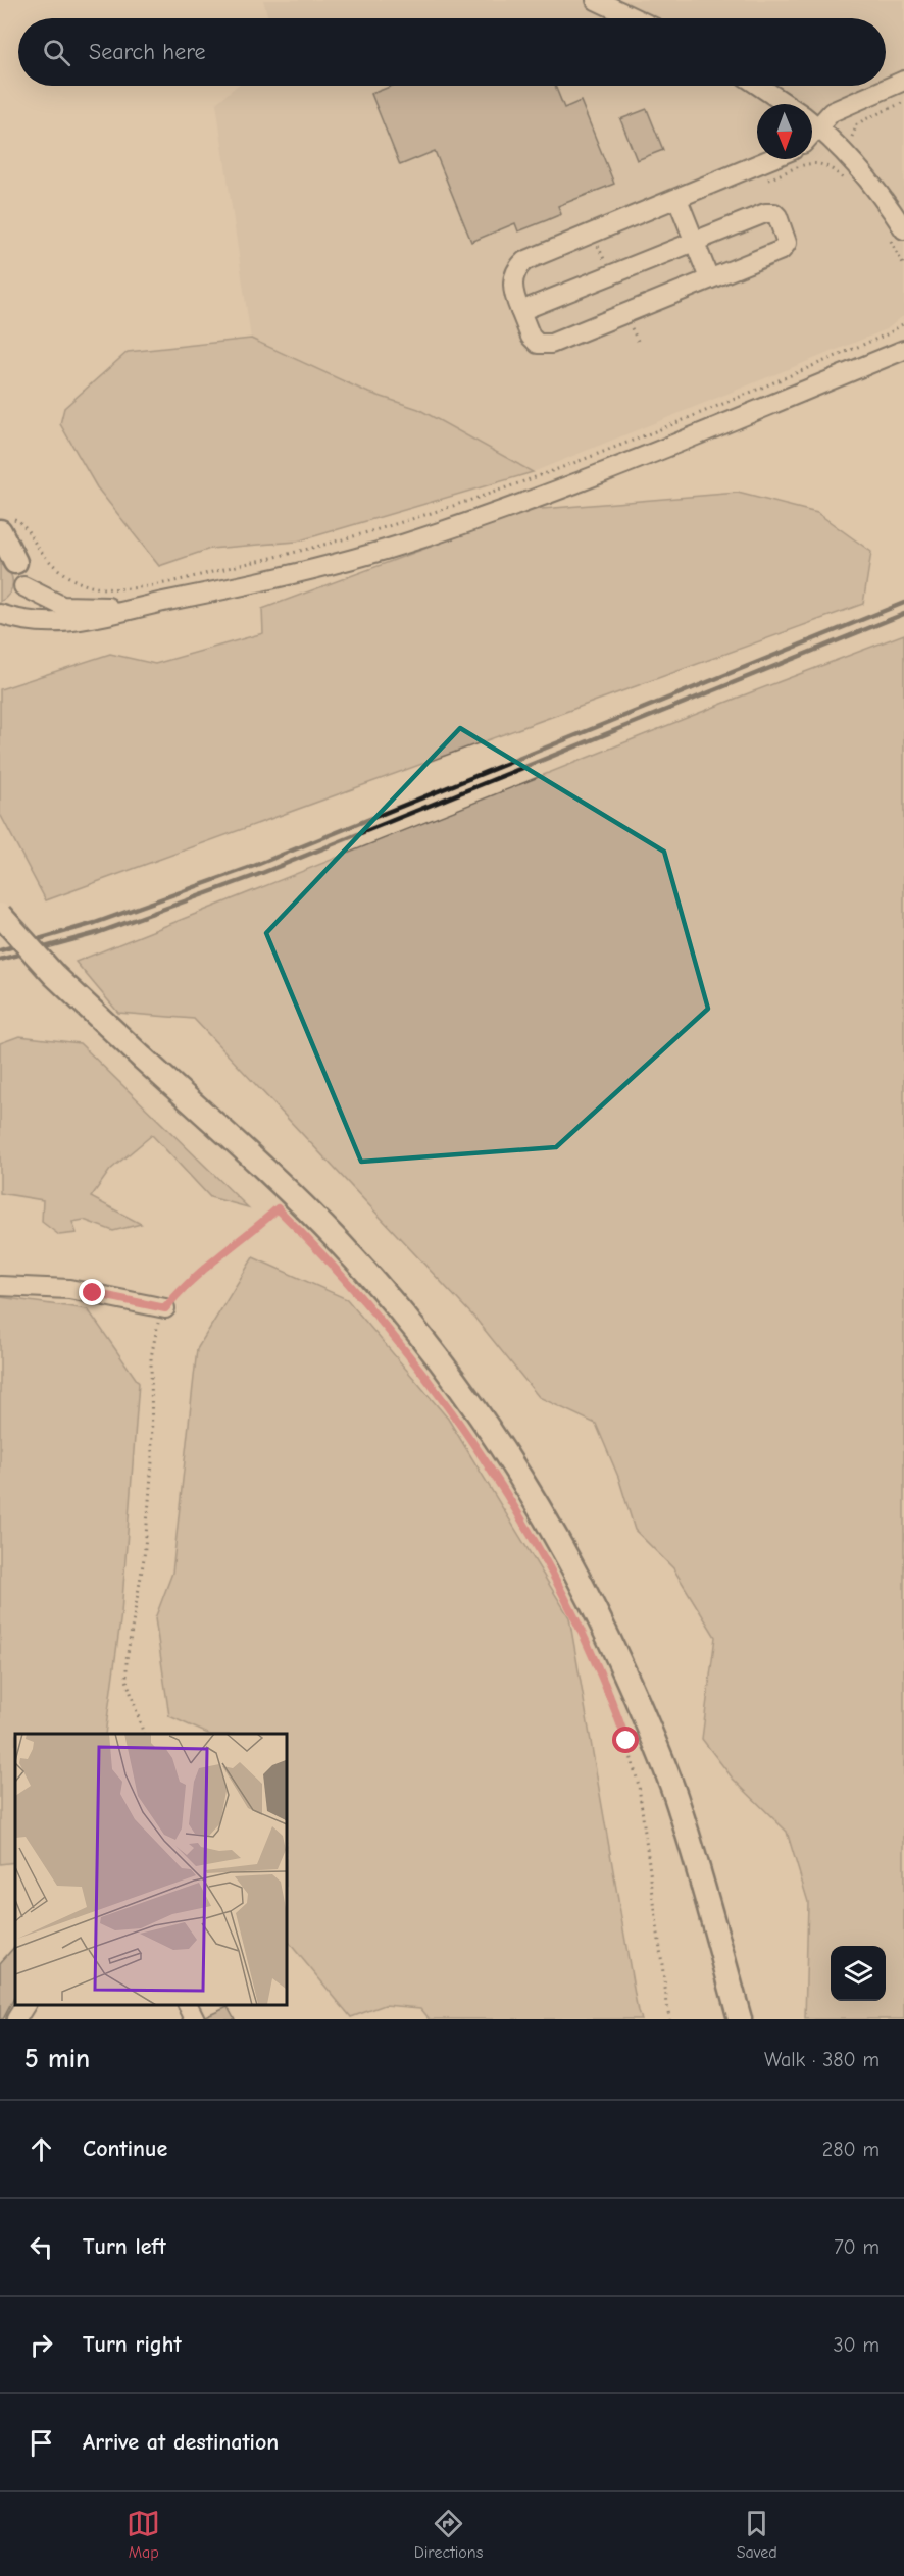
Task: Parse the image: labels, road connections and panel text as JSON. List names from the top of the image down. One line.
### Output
{"north":"bottom","page":{"search":"Search here","heading":["5 min","Walk · 380 m"],"list":[["Continue","280 m"],["Turn left","70 m"],["Turn right","30 m"],"Arrive at destination"],"nav":["Map","Directions","Saved"]}}
